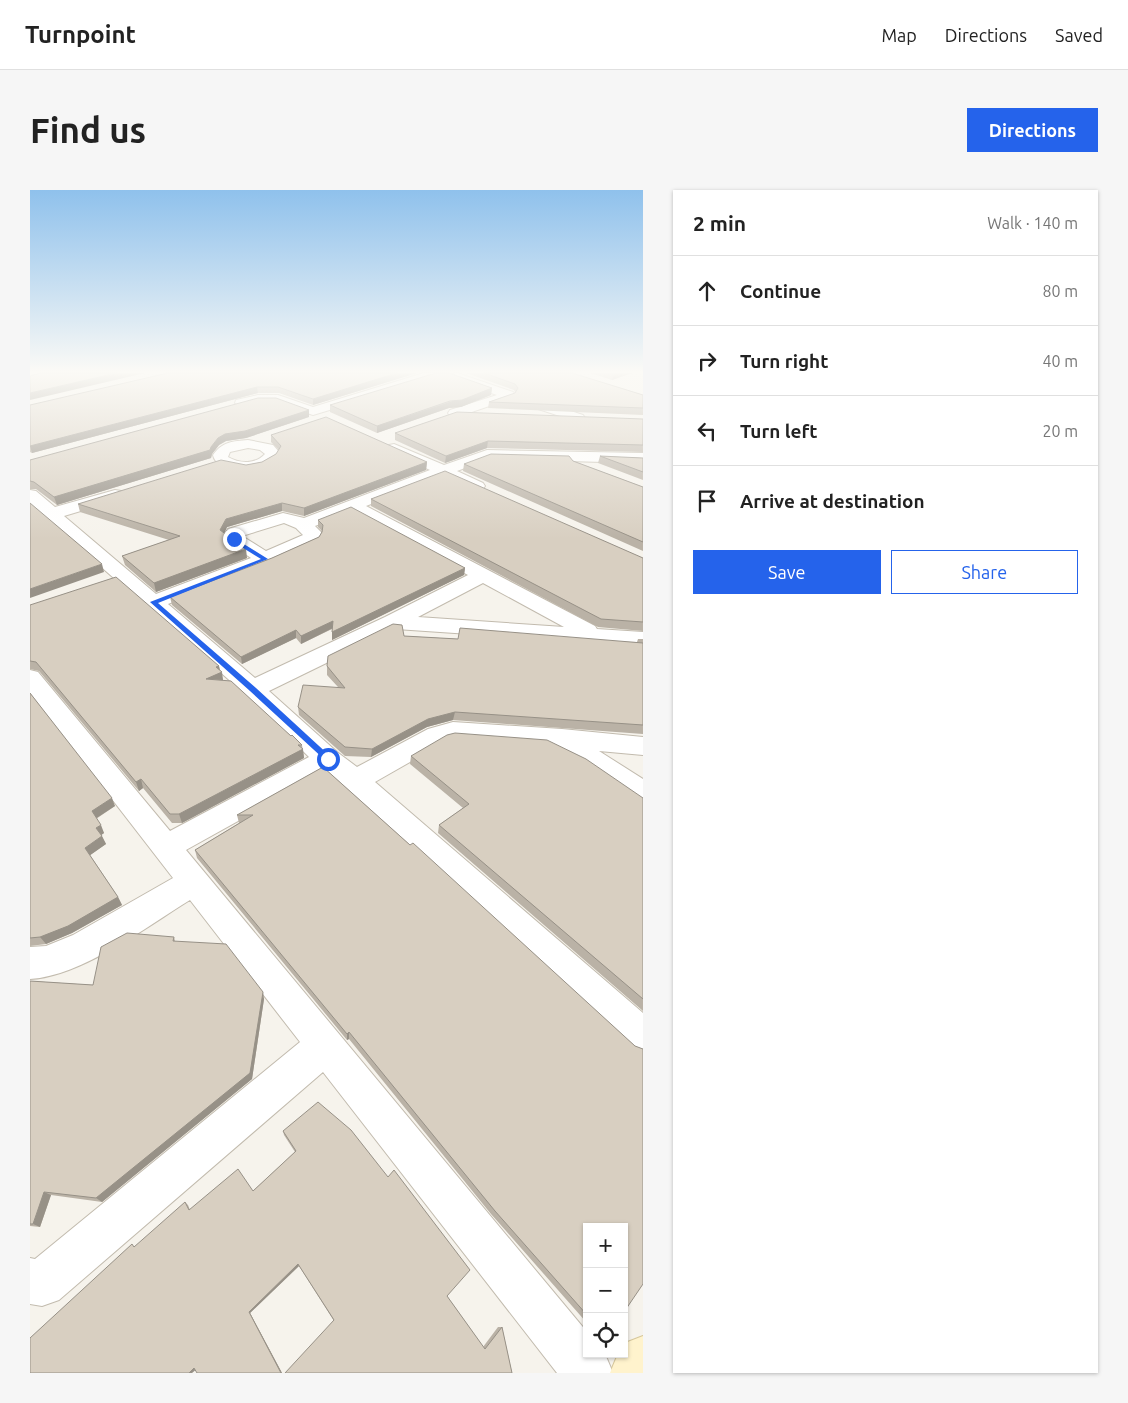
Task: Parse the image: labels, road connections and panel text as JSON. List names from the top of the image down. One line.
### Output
{"page":{"header":"Turnpoint","nav":["Map","Directions","Saved"],"buttons":["Directions",["Save","Share"]],"title":"Find us","heading":["2 min","Walk · 140 m"],"list":[["Continue","80 m"],["Turn right","40 m"],["Turn left","20 m"],"Arrive at destination"],"map_buttons":["+","−"]}}
